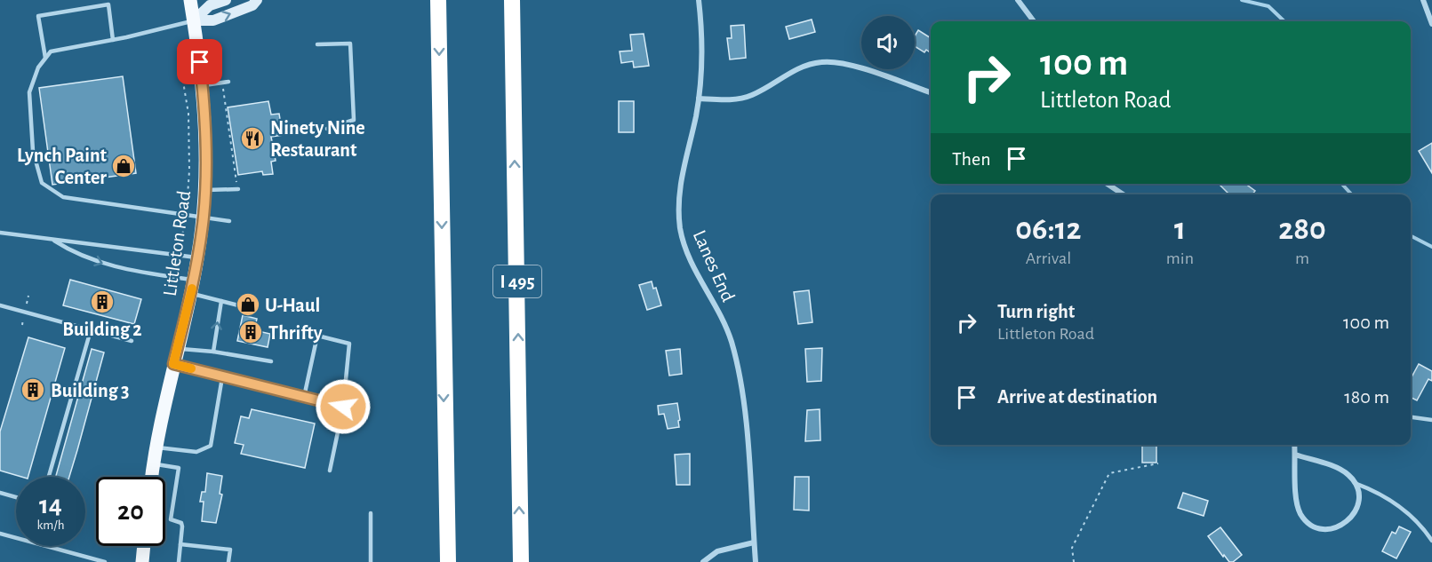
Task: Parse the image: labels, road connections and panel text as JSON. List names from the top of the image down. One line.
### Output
{"streets":{"highway":["I 495"],"main road":["Littleton Road"],"street":["Lanes End"]},"places":{"restaurant":["Ninety Nine Restaurant"],"shop":["Lynch Paint Center","U-Haul"],"building":["Building 2","Thrifty","Building 3"]},"page":{"turn":["100 m","Littleton Road"],"then":"Then","eta":["06:12","Arrival","1","min","280","m"],"list":[{"name":"Turn right","note":"Littleton Road","value":"100 m"},{"name":"Arrive at destination","value":"180 m"}],"speed":"14 km/h","limit":"20"}}
